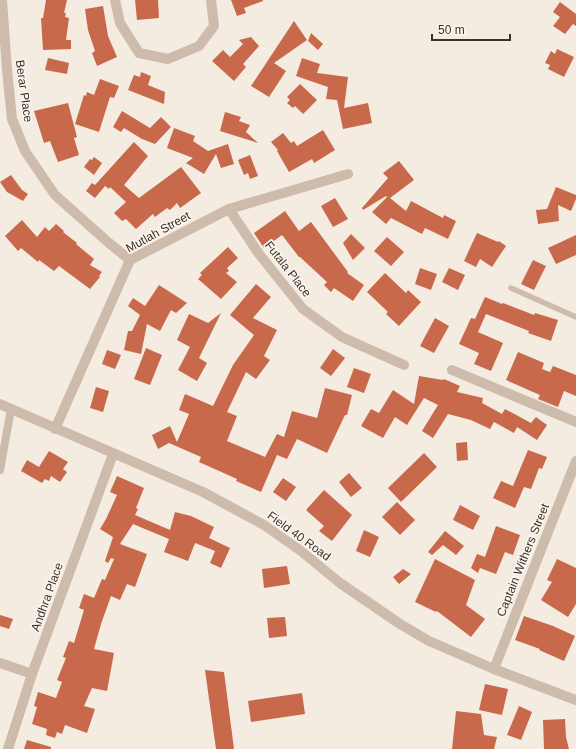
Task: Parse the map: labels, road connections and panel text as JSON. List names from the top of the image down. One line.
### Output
{"streets":{"street":["Berar Place","Mutlah Street","Futala Place","Field 40 Road","Captain Withers Street","Andhra Place"]},"crossings":[["Berar Place","Mutlah Street"],["Mutlah Street","Futala Place"],["Mutlah Street","Field 40 Road"],["Field 40 Road","Captain Withers Street"],["Field 40 Road","Andhra Place"]],"scale_bar":"50 m"}
